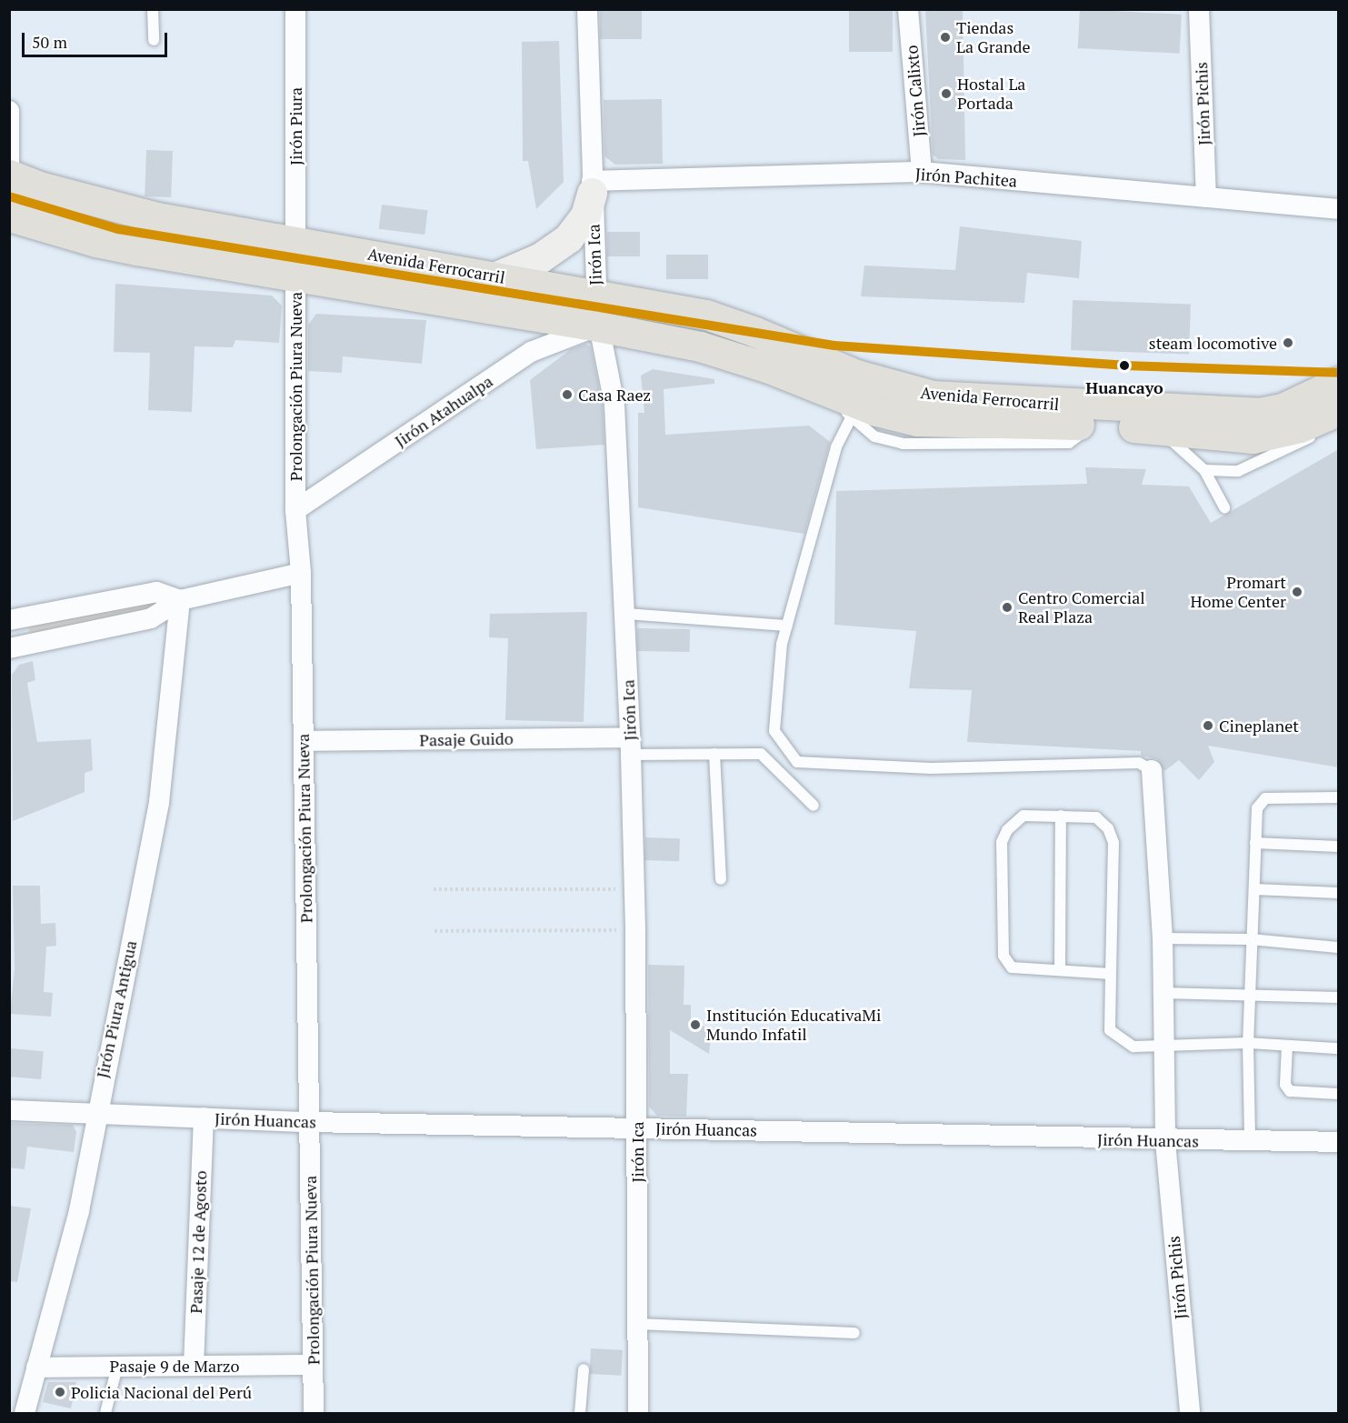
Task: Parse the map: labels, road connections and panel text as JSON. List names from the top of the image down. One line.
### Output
{"streets":{"main road":["Avenida Ferrocarril"],"street":["Jirón Calixto","Jirón Pichis","Jirón Piura","Jirón Pachitea","Jirón Ica","Prolongación Piura Nueva","Jirón Atahualpa","Pasaje Guido","Jirón Piura Antigua","Jirón Huancas","Pasaje 12 de Agosto","Pasaje 9 de Marzo"]},"crossings":[["Jirón Calixto","Jirón Pachitea"],["Jirón Pichis","Jirón Pachitea"],["Jirón Pichis","Jirón Huancas"],["Jirón Piura","Avenida Ferrocarril"],["Jirón Piura","Prolongación Piura Nueva"],["Jirón Pachitea","Jirón Ica"],["Jirón Ica","Avenida Ferrocarril"],["Jirón Ica","Jirón Atahualpa"],["Jirón Ica","Pasaje Guido"],["Jirón Ica","Jirón Huancas"],["Avenida Ferrocarril","Prolongación Piura Nueva"],["Avenida Ferrocarril","Jirón Atahualpa"],["Prolongación Piura Nueva","Jirón Atahualpa"],["Prolongación Piura Nueva","Pasaje Guido"],["Prolongación Piura Nueva","Jirón Huancas"],["Prolongación Piura Nueva","Pasaje 9 de Marzo"],["Jirón Piura Antigua","Jirón Huancas"],["Jirón Piura Antigua","Pasaje 9 de Marzo"],["Jirón Huancas","Pasaje 12 de Agosto"],["Pasaje 12 de Agosto","Pasaje 9 de Marzo"]],"places":["Tiendas La Grande","Hostal La Portada","steam locomotive","Huancayo","Casa Raez","Promart Home Center","Centro Comercial Real Plaza","Cineplanet","Institución EducativaMi Mundo Infatil","Policia Nacional del Perú"],"scale_bar":"50 m"}
